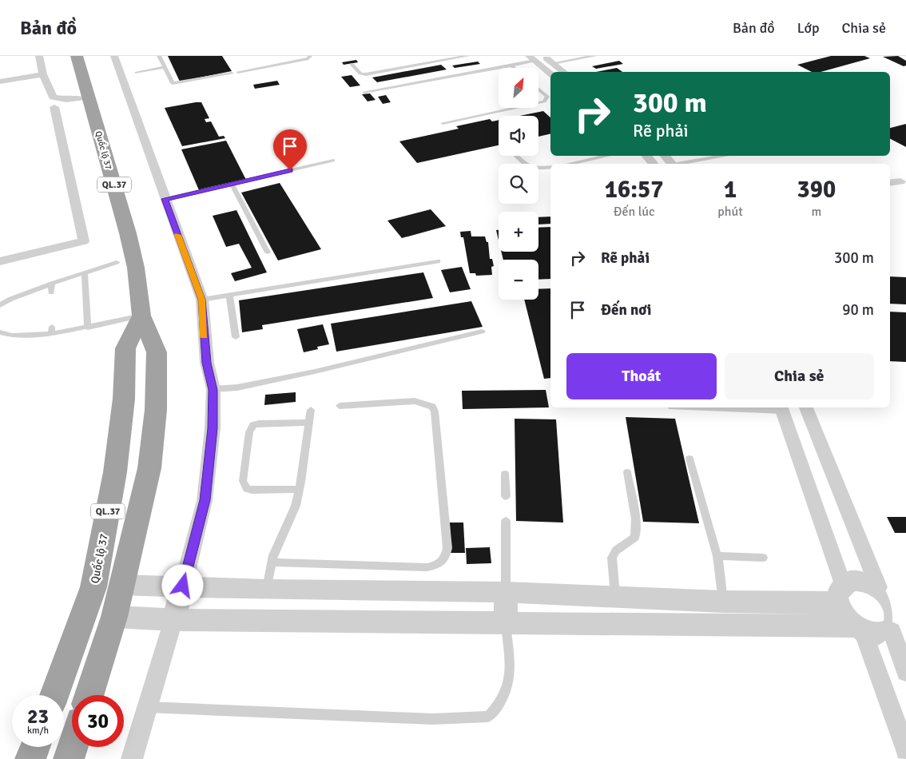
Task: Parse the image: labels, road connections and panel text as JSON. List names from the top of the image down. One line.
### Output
{"streets":{"highway":["Quốc lộ 37","QL.37"]},"north":"top right","page":{"header":"Bản đồ","nav":["Bản đồ","Lớp","Chia sẻ"],"map_buttons":["+","−"],"turn":["300 m","Rẽ phải"],"eta":["16:57","Đến lúc","1","phút","390","m"],"list":[{"name":"Rẽ phải","value":"300 m"},{"name":"Đến nơi","value":"90 m"}],"buttons":["Thoát","Chia sẻ"],"speed":"23 km/h","limit":"30"}}
